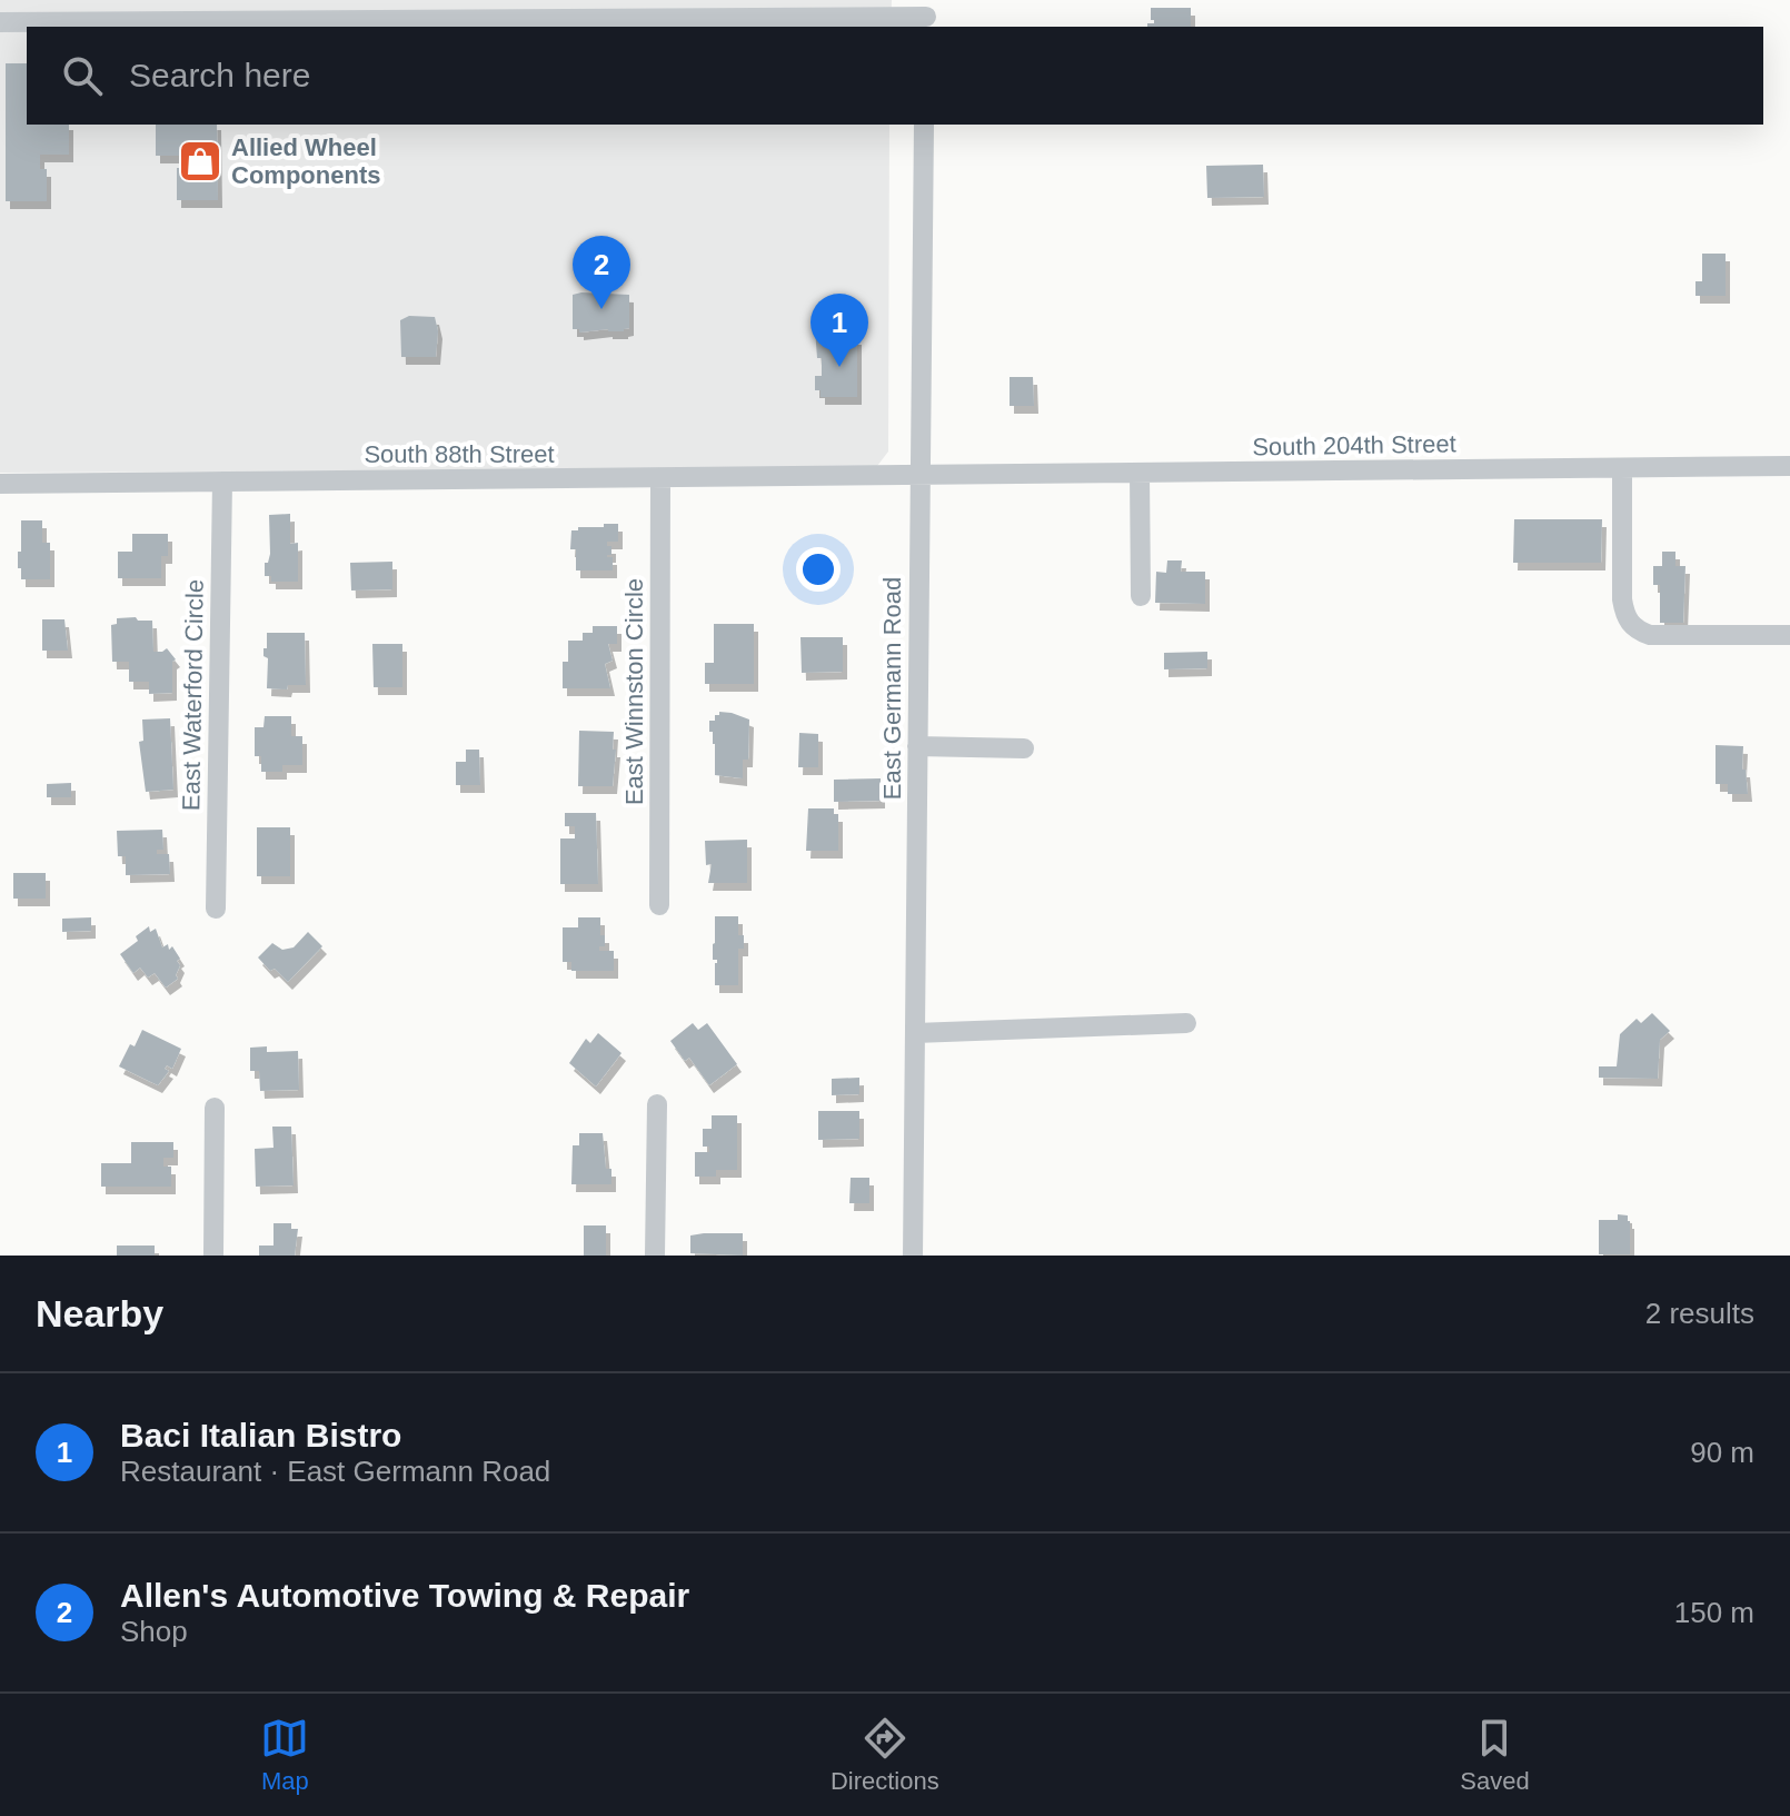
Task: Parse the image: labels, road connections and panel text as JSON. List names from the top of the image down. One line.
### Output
{"streets":{"street":["South 204th Street","South 88th Street","East Germann Road","East Winnston Circle","East Waterford Circle"]},"crossings":[["South 204th Street","South 88th Street"],["South 204th Street","East Germann Road"],["South 88th Street","East Germann Road"],["South 88th Street","East Winnston Circle"],["South 88th Street","East Waterford Circle"]],"places":{"shop":["Allied Wheel Components"]},"page":{"search":"Search here","pins":["2","1"],"heading":["Nearby","2 results"],"list":[{"mark":"1","name":"Baci Italian Bistro","note":"Restaurant · East Germann Road","value":"90 m"},{"mark":"2","name":"Allen's Automotive Towing & Repair","note":"Shop","value":"150 m"}],"nav":["Map","Directions","Saved"]}}
